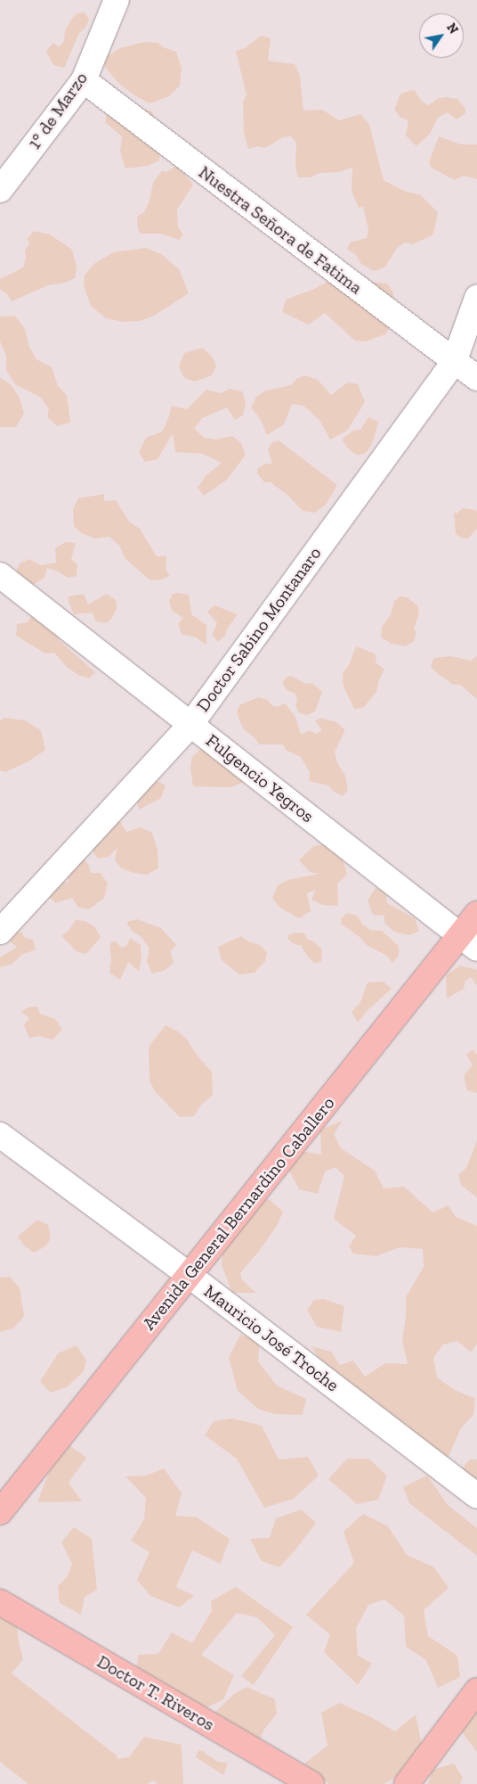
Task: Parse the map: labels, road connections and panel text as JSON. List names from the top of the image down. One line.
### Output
{"streets":{"main road":["Avenida General Bernardino Caballero","Doctor T. Riveros"],"street":["1° de Marzo","Nuestra Señora de Fatima","Doctor Sabino Montanaro","Fulgencio Yegros","Mauricio José Troche"]},"crossings":[["1° de Marzo","Nuestra Señora de Fatima"],["Nuestra Señora de Fatima","Doctor Sabino Montanaro"],["Doctor Sabino Montanaro","Fulgencio Yegros"],["Fulgencio Yegros","Avenida General Bernardino Caballero"],["Avenida General Bernardino Caballero","Mauricio José Troche"]],"north":"top right"}
